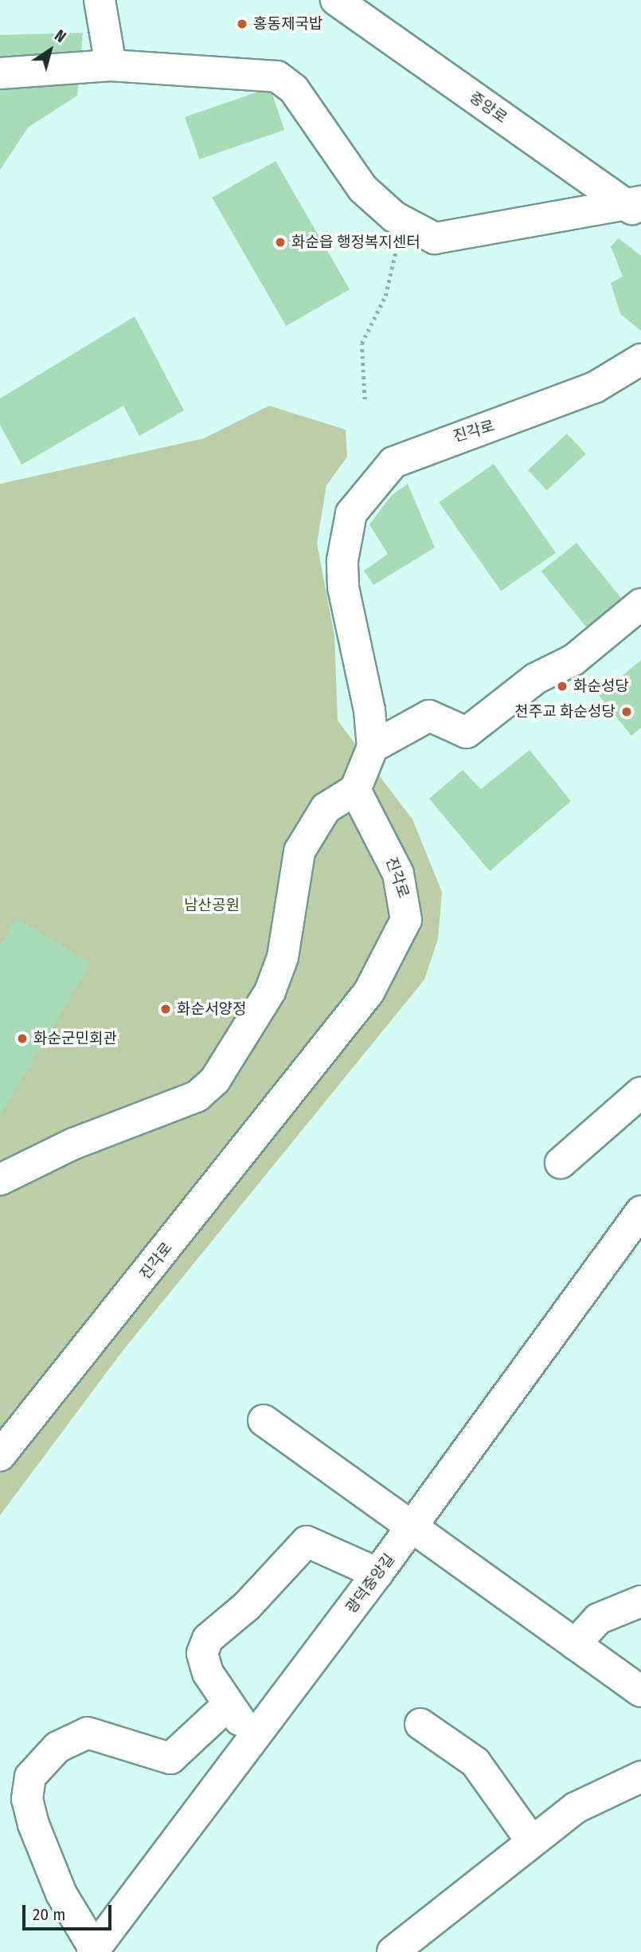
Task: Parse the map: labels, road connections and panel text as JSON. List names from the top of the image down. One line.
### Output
{"streets":{"street":["중앙로","진각로","광덕중앙길"]},"parks":["남산공원"],"places":["홍동제국밥","화순읍 행정복지센터","화순성당","천주교 화순성당","화순서양정","화순군민회관"],"scale_bar":"20 m","north":"top right"}
